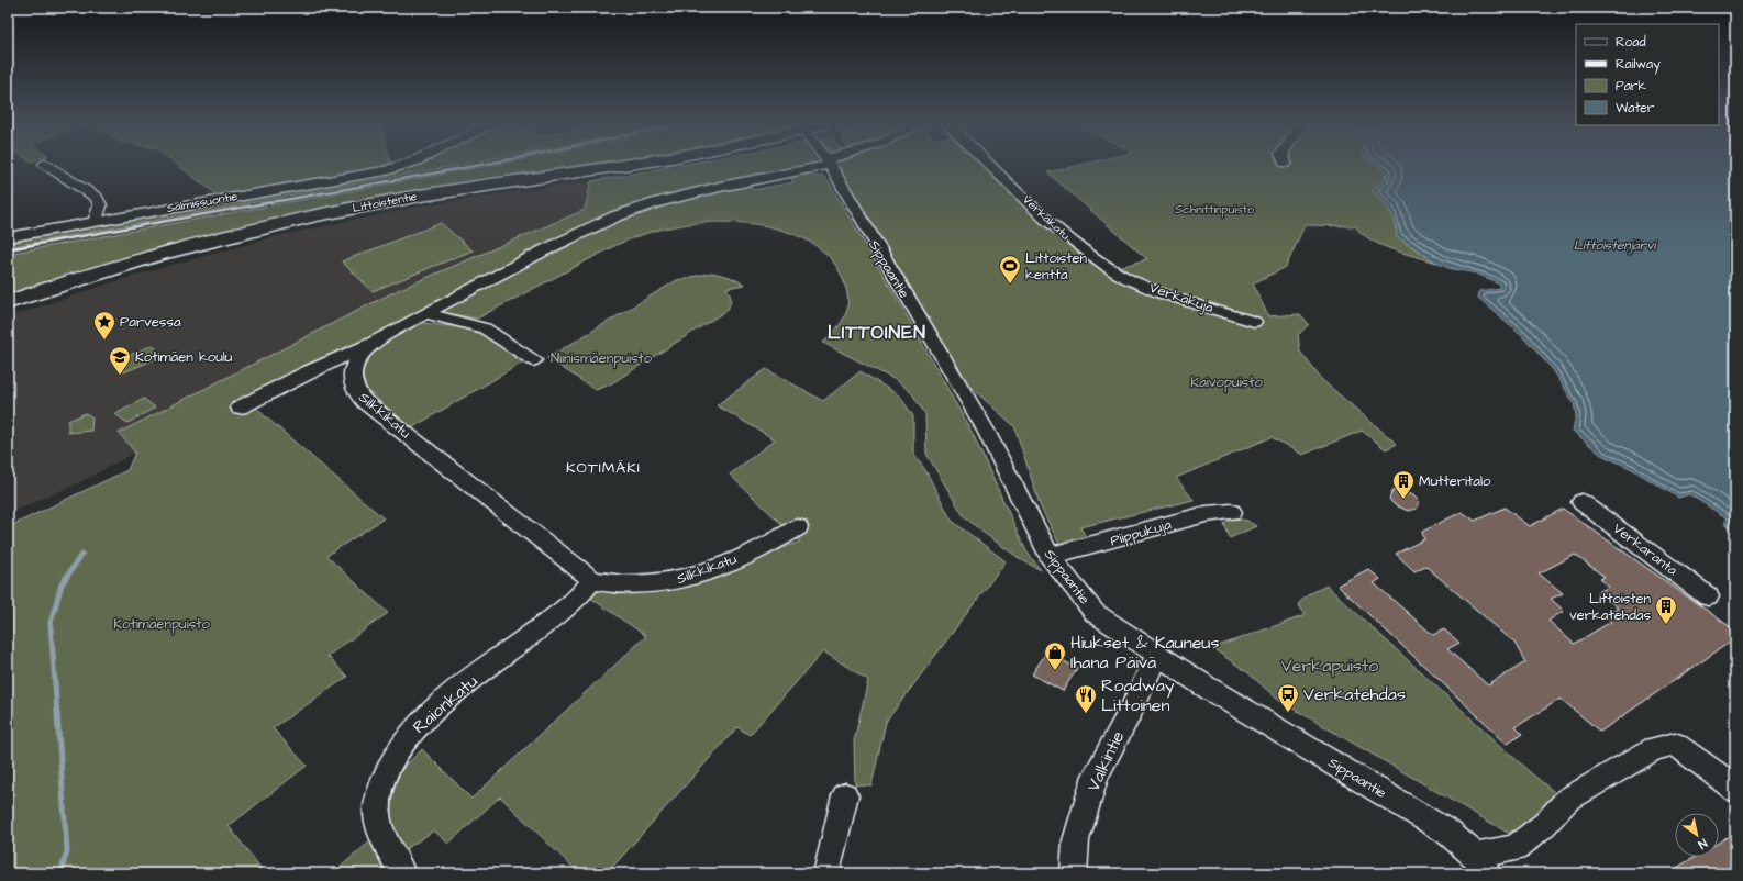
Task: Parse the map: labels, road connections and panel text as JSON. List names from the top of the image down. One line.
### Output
{"streets":{"street":["Salmissuontie","Littoistentie","Verkakatu","Sippaantie","Verkakuja","Silkkikatu","Piippukuja","Verkaranta","Raionkatu","Valkintie"]},"crossings":[["Verkakatu","Verkakuja"],["Sippaantie","Piippukuja"],["Sippaantie","Valkintie"],["Silkkikatu","Raionkatu"]],"districts":["LITTOINEN","KOTIMÄKI"],"water":["Littoistenjärvi"],"parks":["Schnittinpuisto","Niinismäenpuisto","Kaivopuisto","Kotimäenpuisto","Verkapuisto"],"places":{"sports":["Littoisten kenttä"],"place":["Parvessa"],"school or university":["Kotimäen koulu"],"building":["Mutteritalo","Littoisten verkatehdas"],"shop":["Hiukset & Kauneus Ihana Päivä"],"bus stop":["Verkatehdas"],"restaurant":["Roadway Littoinen"]},"legend":["Road","Railway","Park","Water"],"north":"bottom right"}
